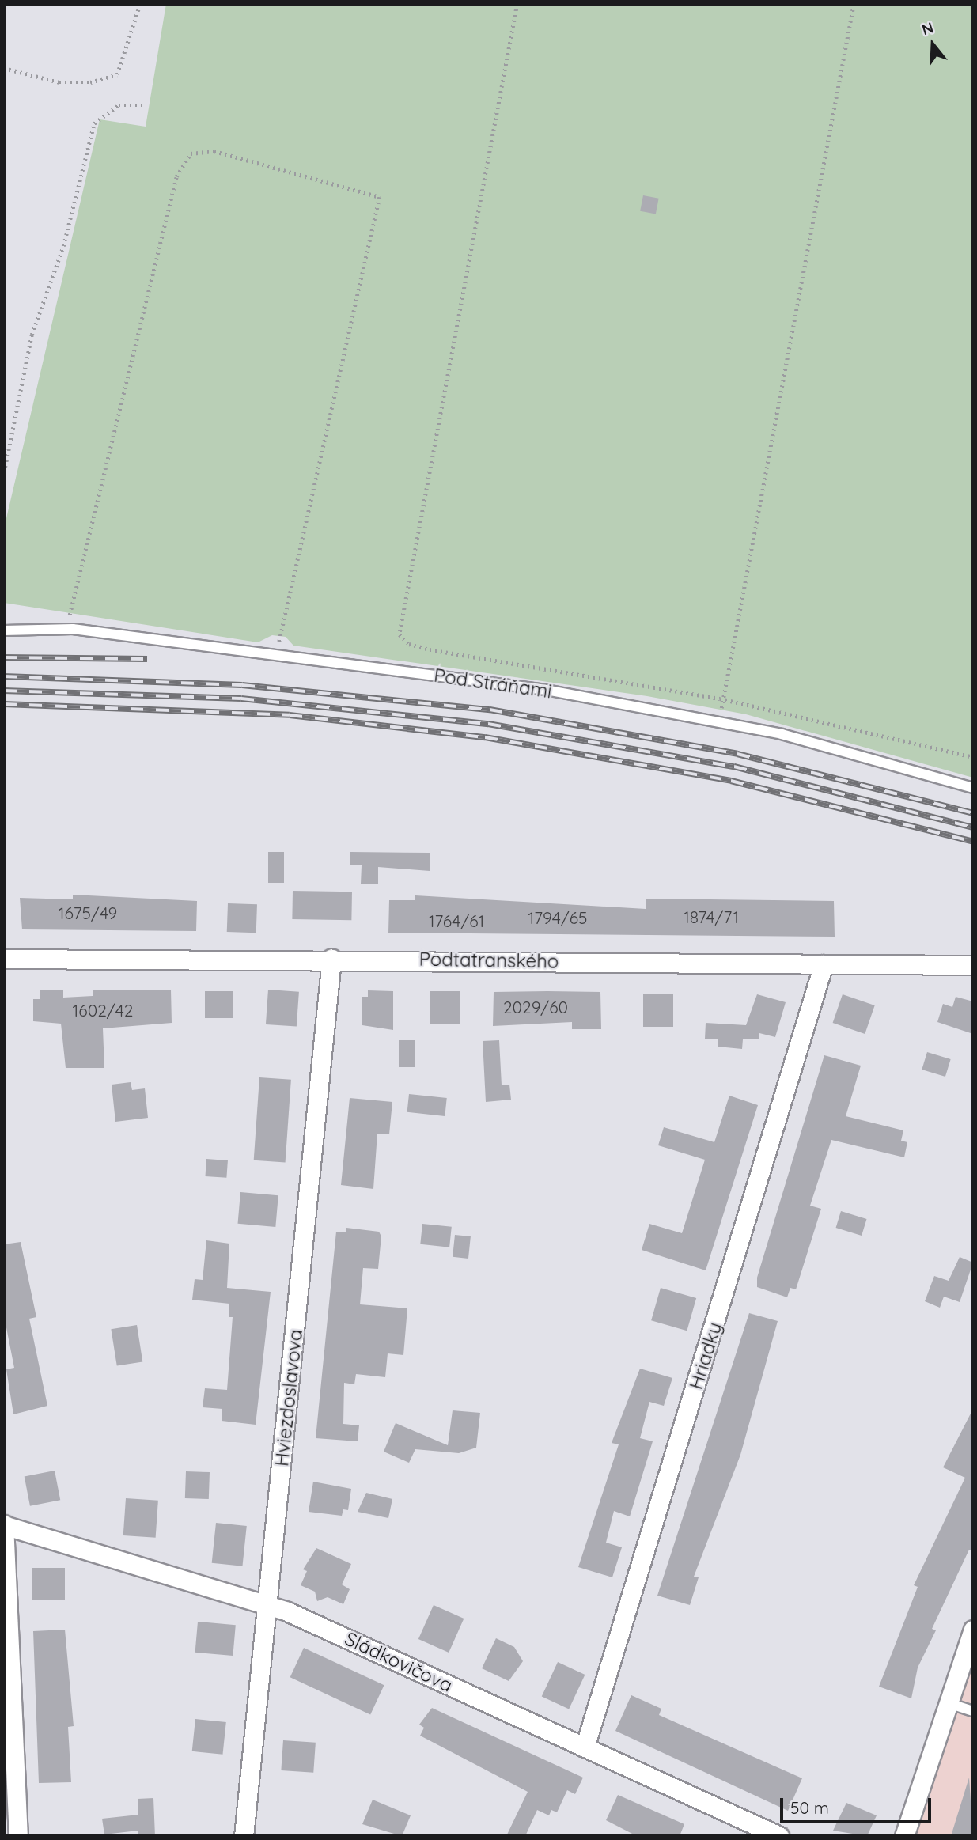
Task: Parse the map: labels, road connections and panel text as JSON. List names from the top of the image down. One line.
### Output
{"streets":{"street":["Podtatranského","Hriadky","Hviezdoslavova","Sládkovičova"],"lane":["Pod Stráňami"]},"crossings":[["Podtatranského","Hriadky"],["Podtatranského","Hviezdoslavova"],["Hriadky","Sládkovičova"],["Hviezdoslavova","Sládkovičova"]],"house_numbers":["1675/49","1874/71","1794/65","1764/61","2029/60","1602/42"],"scale_bar":"50 m","north":"top"}
